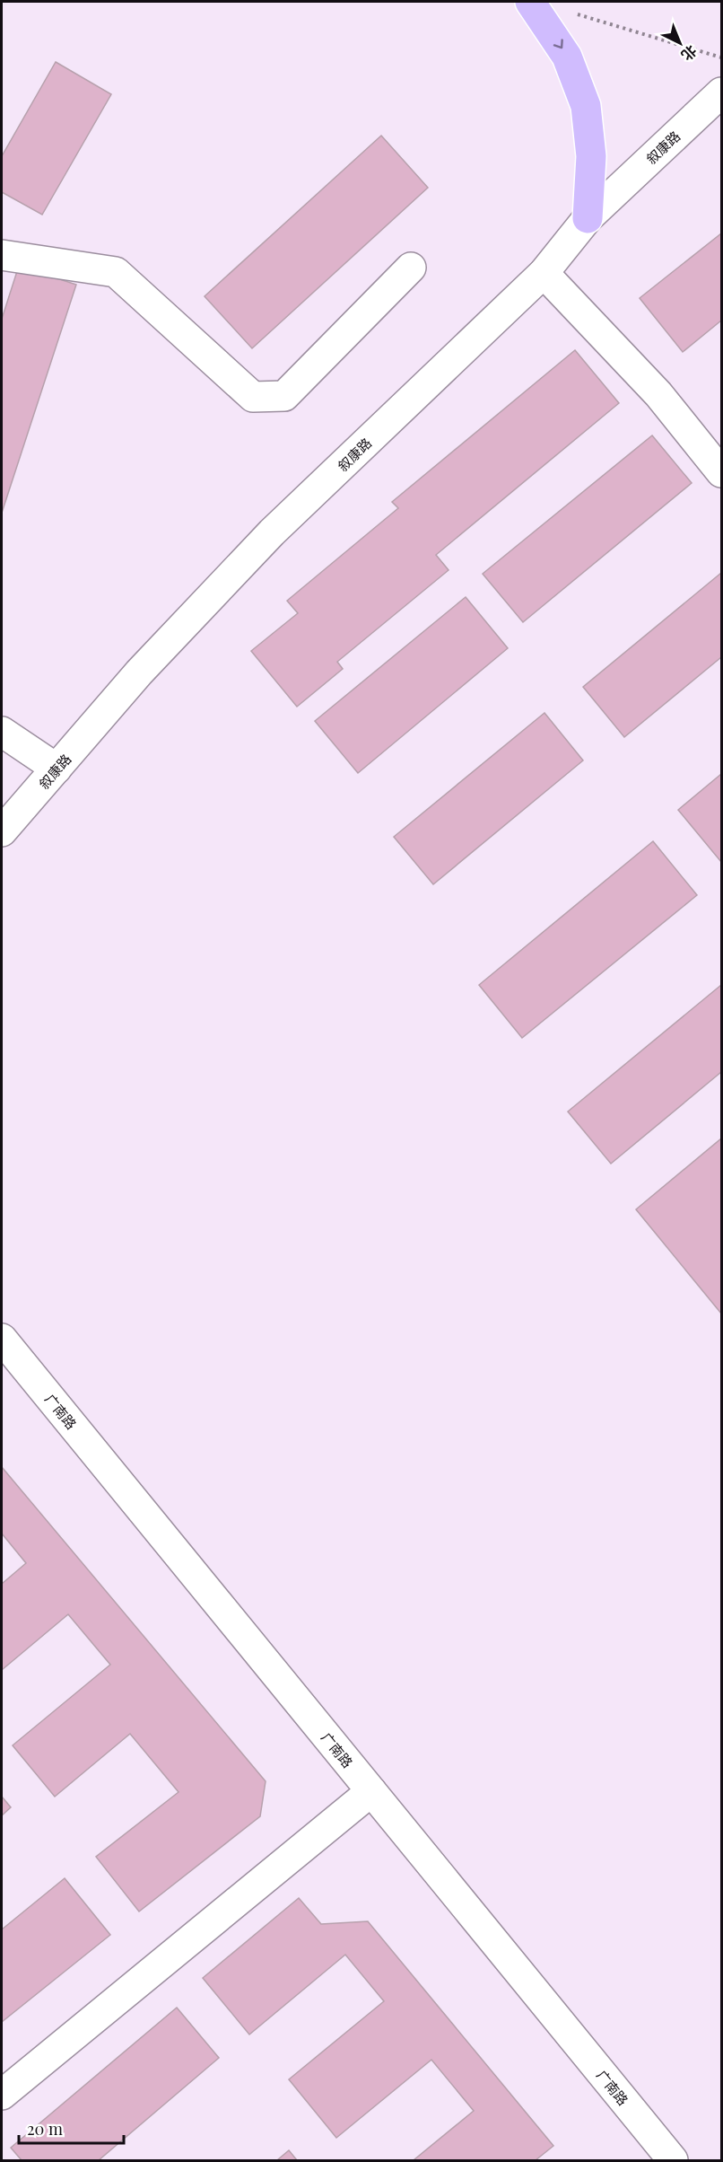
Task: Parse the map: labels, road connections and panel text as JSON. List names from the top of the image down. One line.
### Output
{"streets":{"street":["叙康路","广南路"]},"scale_bar":"20 m","north":"bottom right"}
